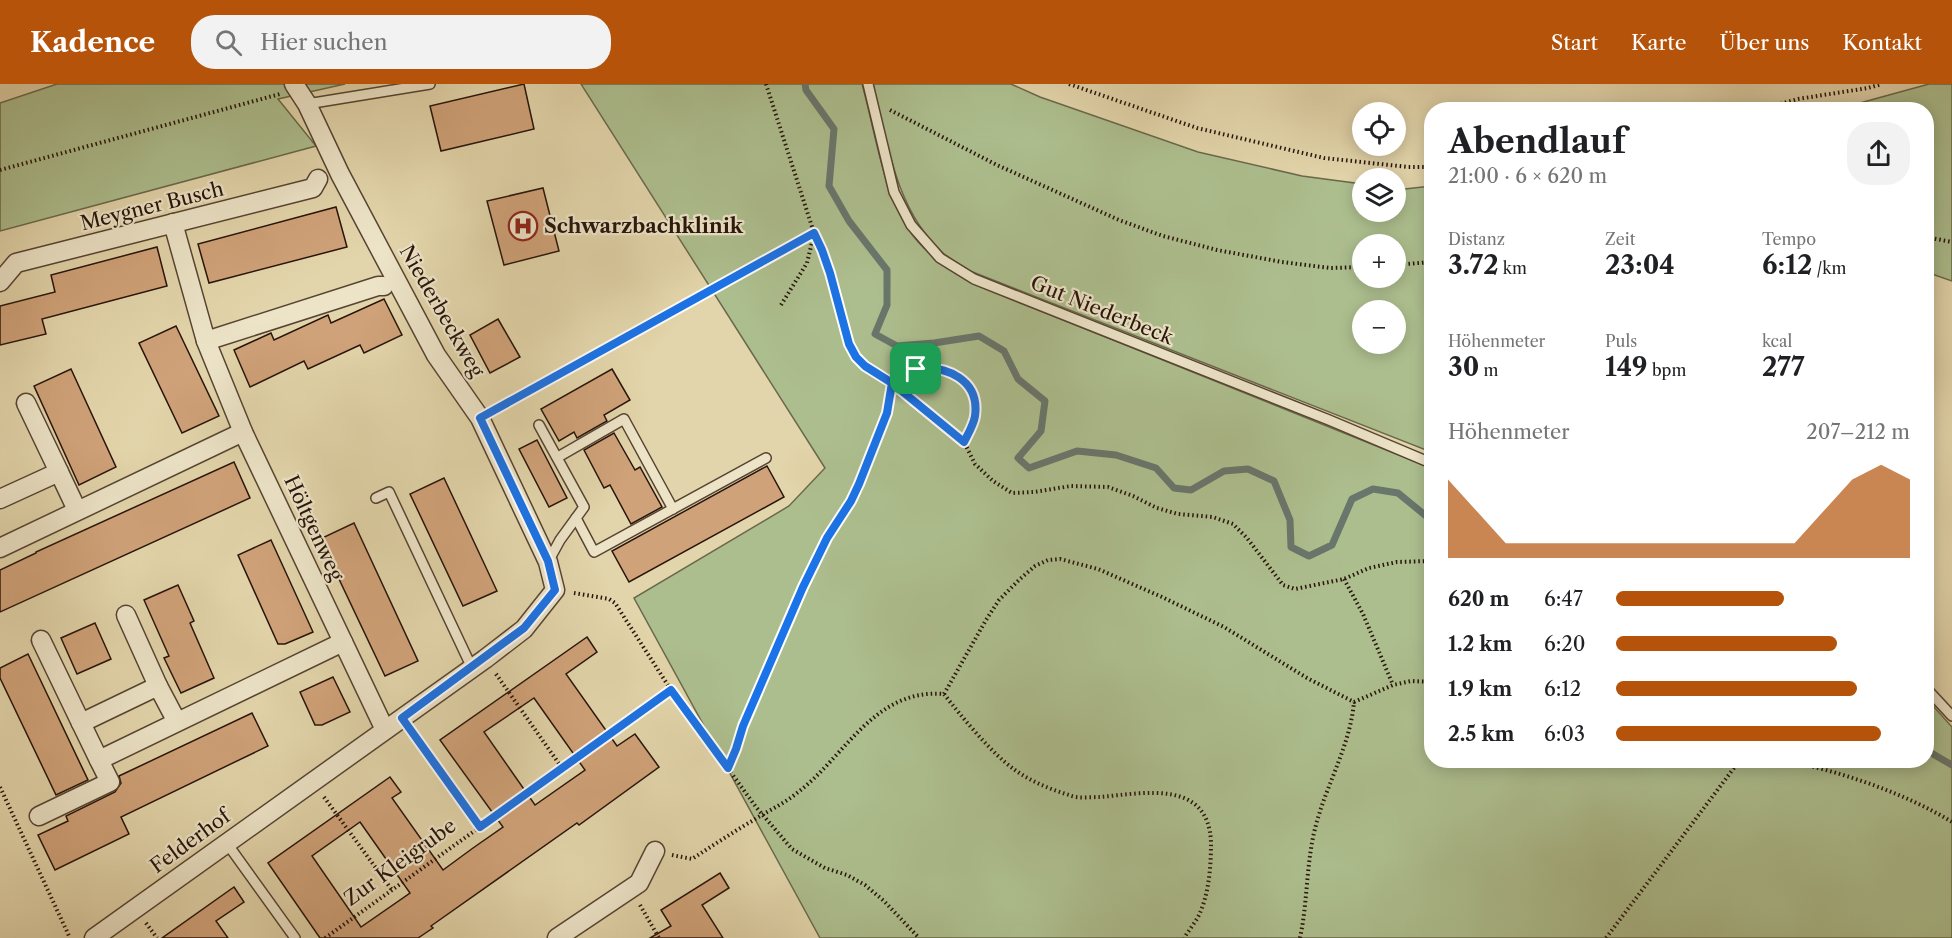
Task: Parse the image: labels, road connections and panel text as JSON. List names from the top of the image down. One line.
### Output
{"streets":{"street":["Meygner Busch","Niederbeckweg","Höltgenweg","Felderhof"],"lane":["Gut Niederbeck"],"path":["Zur Kleigrube"]},"crossings":[["Meygner Busch","Höltgenweg"],["Niederbeckweg","Felderhof"],["Höltgenweg","Felderhof"]],"places":{"hospital":["Schwarzbachklinik"]},"page":{"header":"Kadence","search":"Hier suchen","nav":["Start","Karte","Über uns","Kontakt"],"map_buttons":["+","−"],"heading":["Abendlauf","21:00 · 6 × 620 m"],"stats":[["Distanz","3.72 km"],["Zeit","23:04"],["Tempo","6:12 /km"],["Höhenmeter","30 m"],["Puls","149 bpm"],["kcal","277"]],"chart":["Höhenmeter","207–212 m"],"list":[{"name":"620 m","note":"6:47"},{"name":"1.2 km","note":"6:20"},{"name":"1.9 km","note":"6:12"},{"name":"2.5 km","note":"6:03"}]}}
